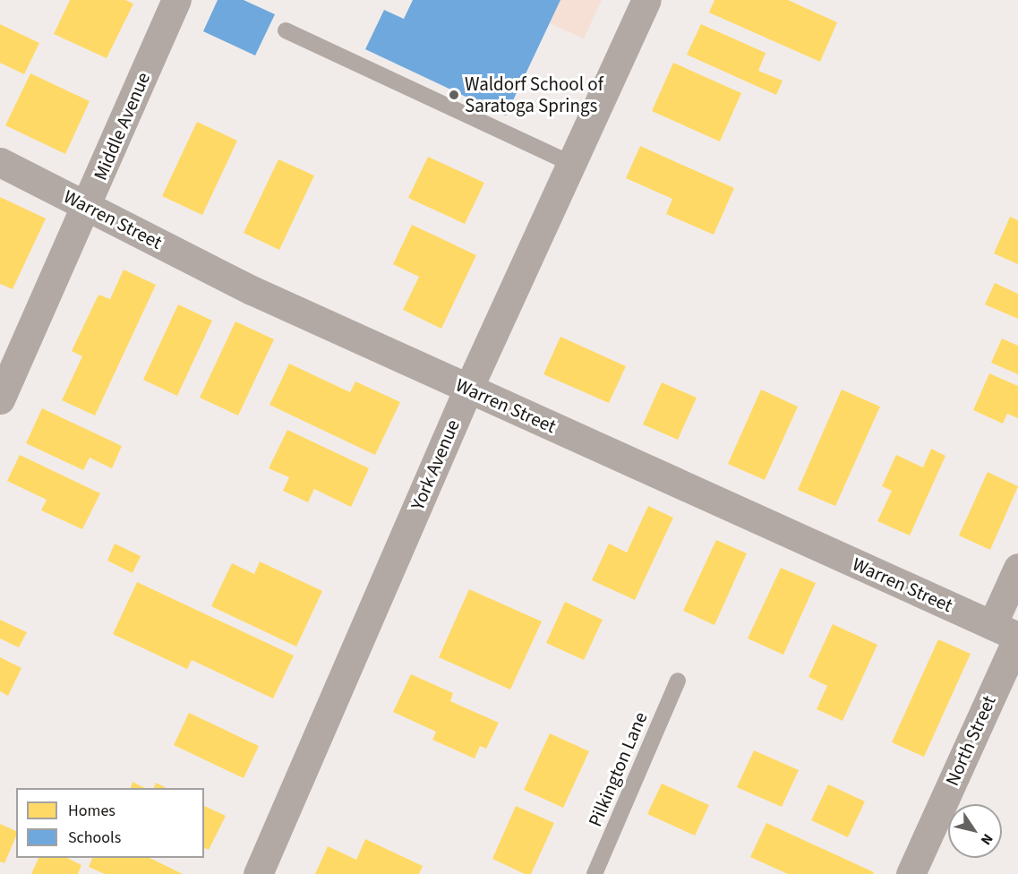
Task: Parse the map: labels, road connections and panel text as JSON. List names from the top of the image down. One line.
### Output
{"streets":{"street":["Middle Avenue","Warren Street","York Avenue","North Street"],"lane":["Pilkington Lane"]},"crossings":[["Middle Avenue","Warren Street"],["Warren Street","York Avenue"],["Warren Street","North Street"]],"places":["Waldorf School of Saratoga Springs"],"legend":["Homes","Schools"],"north":"bottom right"}
